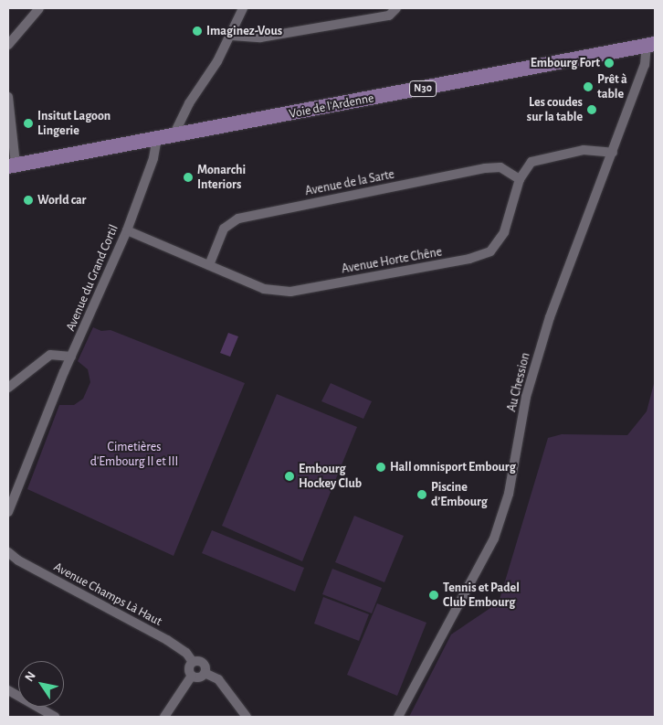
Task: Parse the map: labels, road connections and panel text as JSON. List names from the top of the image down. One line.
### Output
{"streets":{"main road":["N30","Voie de l'Ardenne"],"street":["Avenue de la Sarte","Avenue Horte Chêne","Avenue du Grand Cortil","Au Chession","Avenue Champs Là Haut"]},"crossings":[["Voie de l'Ardenne","Avenue du Grand Cortil"],["Voie de l'Ardenne","Au Chession"],["Avenue de la Sarte","Avenue Horte Chêne"],["Avenue Horte Chêne","Avenue du Grand Cortil"],["Avenue Horte Chêne","Au Chession"]],"parks":["Cimetières d'Embourg II et III"],"places":["Imaginez-Vous","Embourg Fort","Prêt à table","Les coudes sur la table","Insitut Lagoon Lingerie","Monarchi Interiors","World car","Hall omnisport Embourg","Embourg Hockey Club","Piscine d’Embourg","Tennis et Padel Club Embourg"],"north":"top left"}
